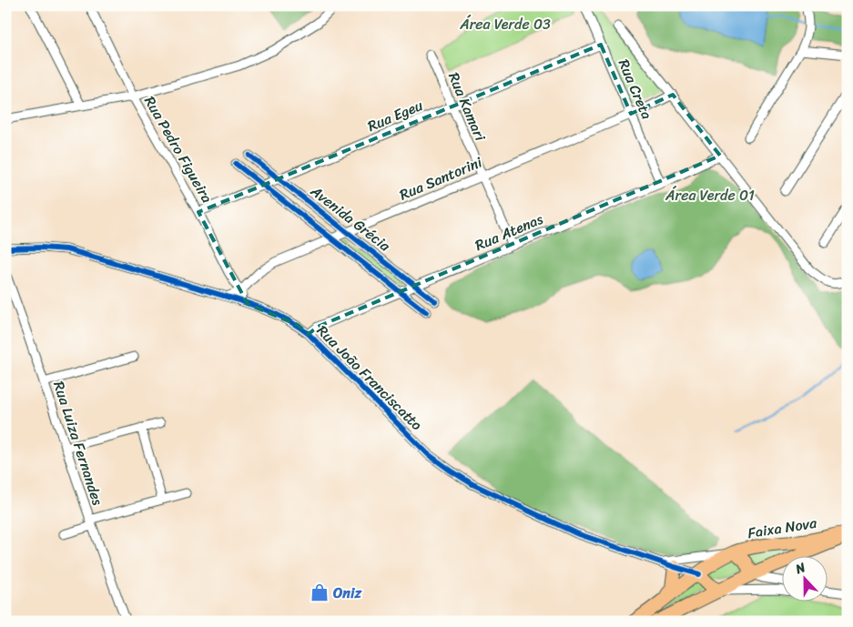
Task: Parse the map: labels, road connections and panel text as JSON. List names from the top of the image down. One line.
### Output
{"streets":{"highway":["Faixa Nova"],"street":["Rua Creta","Rua Kamari","Rua Egeu","Rua Pedro Figueira","Rua Santorini","Avenida Grécia","Rua Atenas","Rua João Franciscatto","Rua Luiza Fernandes"]},"crossings":[["Rua Creta","Rua Egeu"],["Rua Creta","Rua Santorini"],["Rua Creta","Rua Atenas"],["Rua Kamari","Rua Egeu"],["Rua Kamari","Rua Santorini"],["Rua Kamari","Rua Atenas"],["Rua Egeu","Rua Pedro Figueira"],["Rua Egeu","Avenida Grécia"],["Rua Pedro Figueira","Rua Santorini"],["Rua Pedro Figueira","Rua João Franciscatto"],["Rua Santorini","Avenida Grécia"],["Rua Santorini","Rua João Franciscatto"],["Avenida Grécia","Rua Atenas"],["Rua Atenas","Rua João Franciscatto"],["Rua João Franciscatto","Faixa Nova"]],"parks":["Área Verde 03","Área Verde 01"],"places":{"shop":["Oniz"]},"north":"top"}
